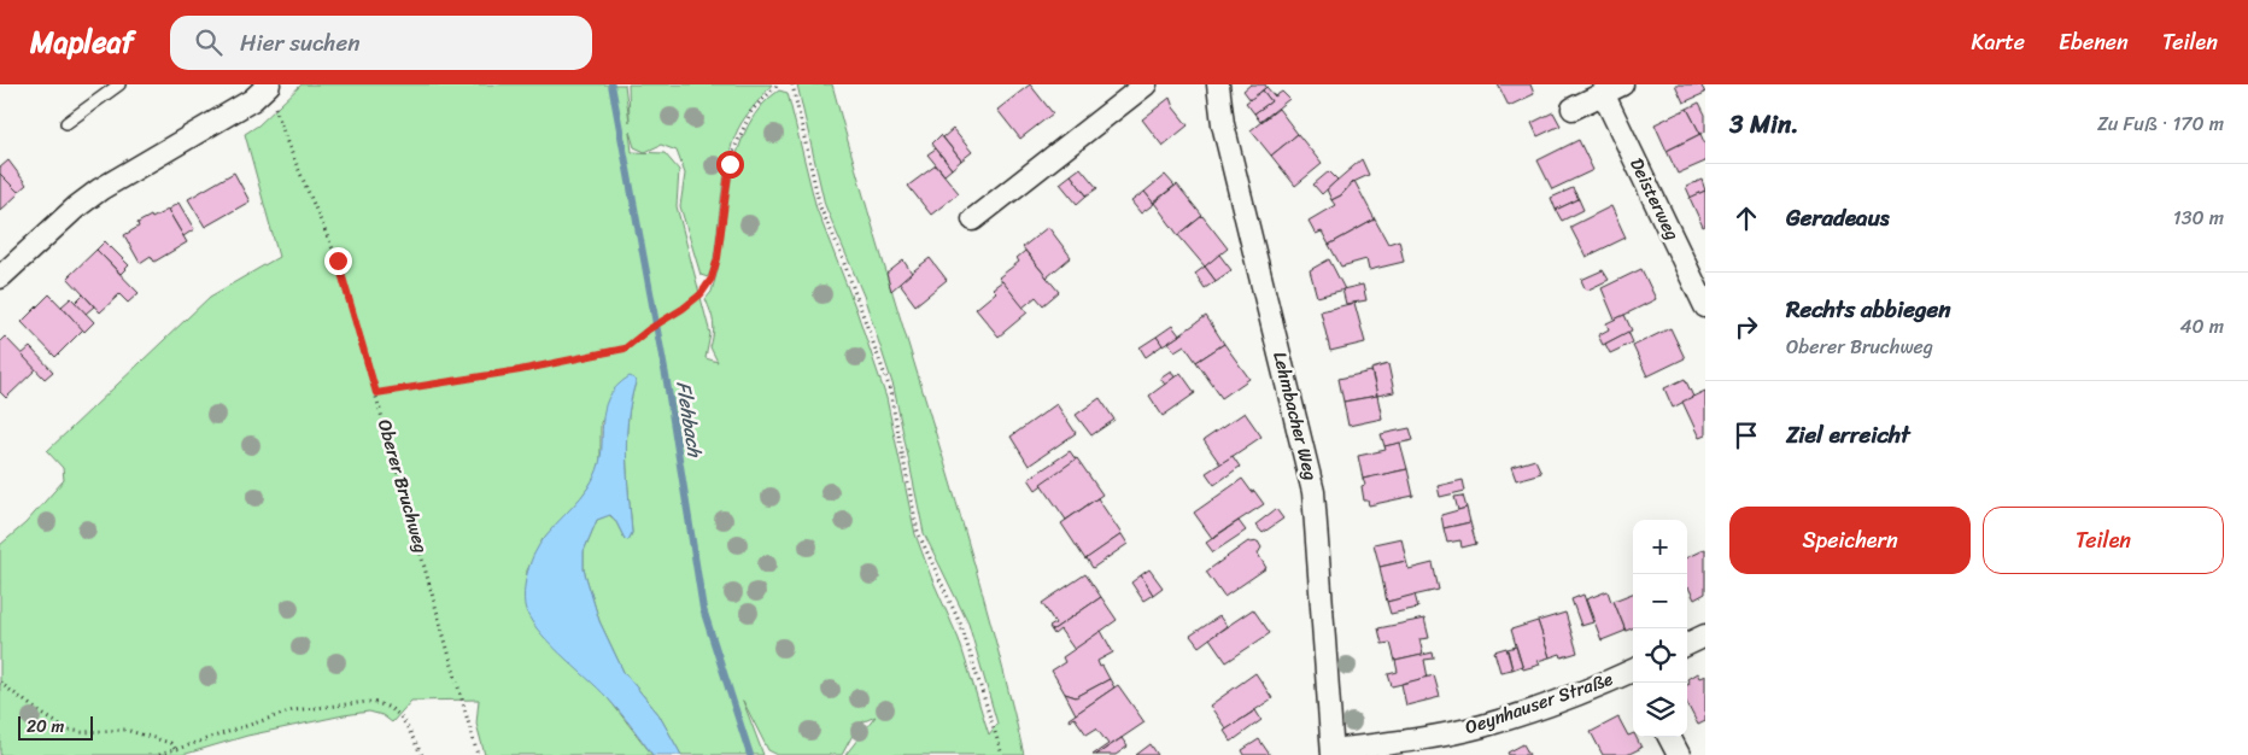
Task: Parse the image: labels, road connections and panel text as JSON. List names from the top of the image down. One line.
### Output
{"streets":{"street":["Deisterweg","Lehmbacher Weg","Oeynhauser Straße"],"path":["Oberer Bruchweg"]},"crossings":[["Lehmbacher Weg","Oeynhauser Straße"]],"water":["Flehbach"],"scale_bar":"20 m","page":{"header":"Mapleaf","search":"Hier suchen","nav":["Karte","Ebenen","Teilen"],"heading":["3 Min.","Zu Fuß · 170 m"],"list":[["Geradeaus","130 m"],["Rechts abbiegen","Oberer Bruchweg","40 m"],"Ziel erreicht"],"buttons":["Speichern","Teilen"],"map_buttons":["+","−"],"scale":"20 m"}}
